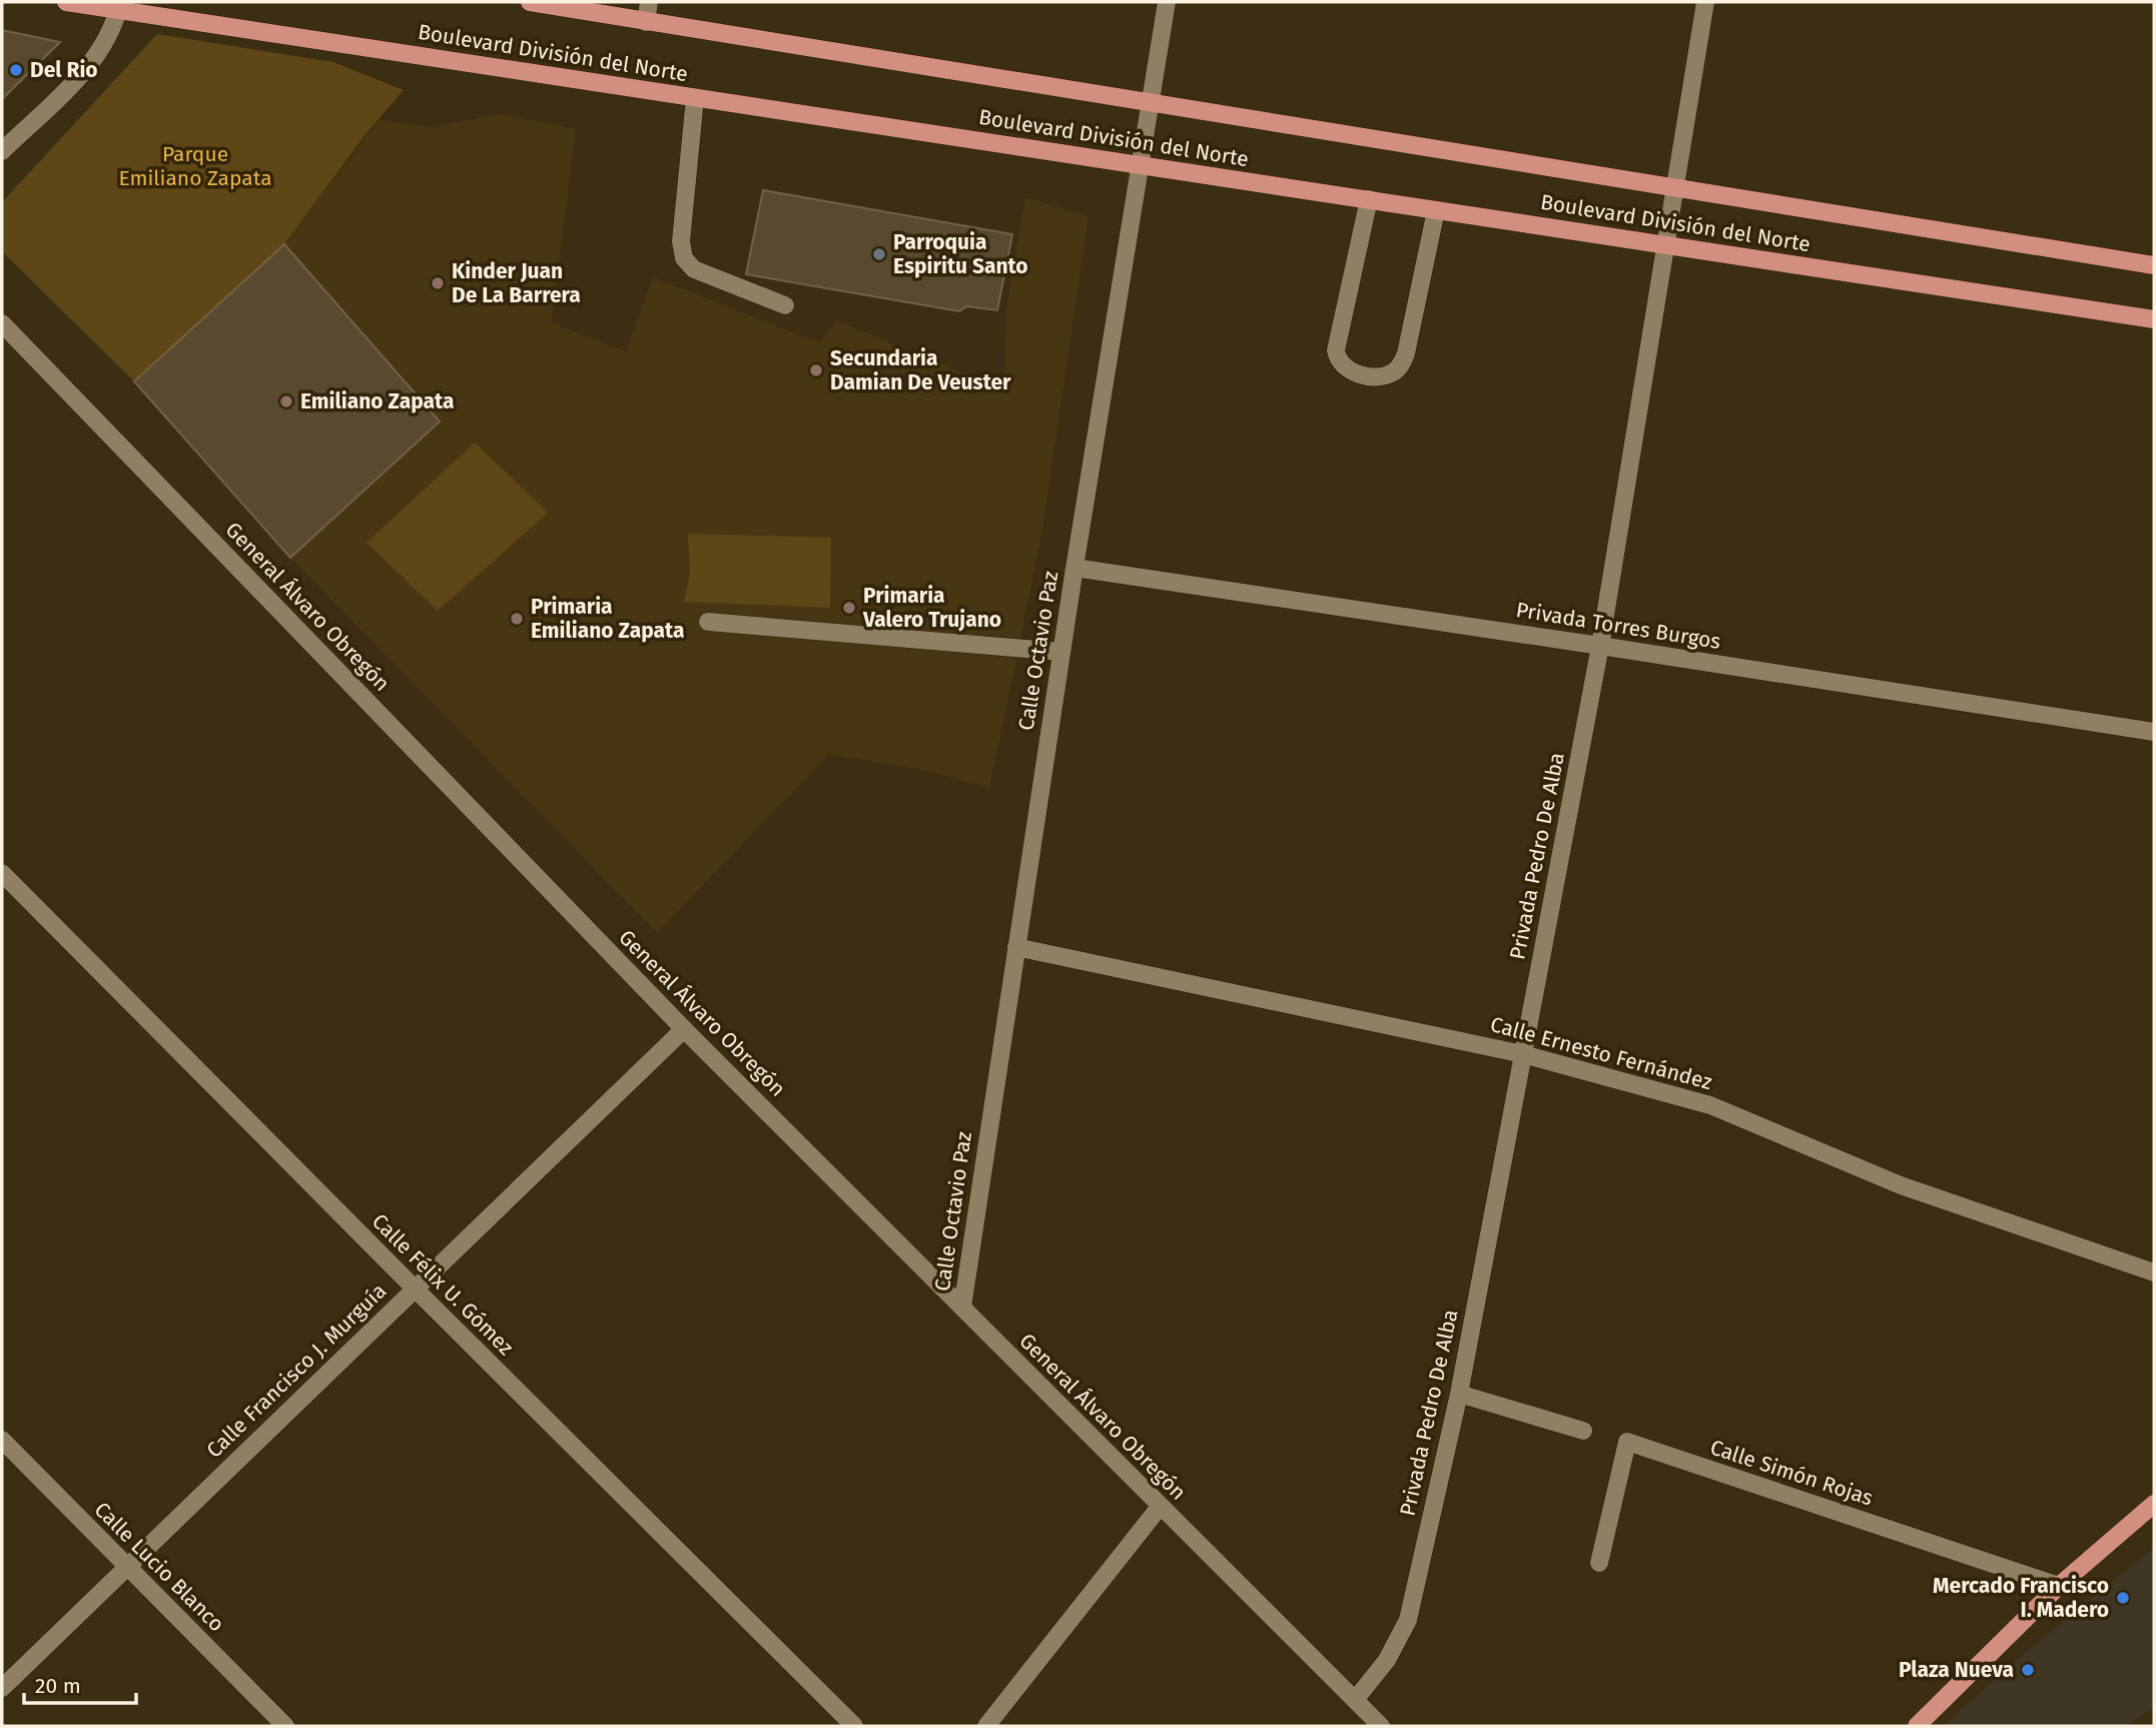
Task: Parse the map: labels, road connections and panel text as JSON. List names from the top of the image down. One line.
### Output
{"streets":{"main road":["Boulevard División del Norte"],"street":["General Álvaro Obregón","Privada Torres Burgos","Calle Octavio Paz","Privada Pedro De Alba","Calle Ernesto Fernández","Calle Félix U. Gómez","Calle Francisco J. Murguía","Calle Simón Rojas","Calle Lucio Blanco"]},"crossings":[["Boulevard División del Norte","Calle Octavio Paz"],["Boulevard División del Norte","Privada Pedro De Alba"],["General Álvaro Obregón","Calle Octavio Paz"],["General Álvaro Obregón","Privada Pedro De Alba"],["General Álvaro Obregón","Calle Francisco J. Murguía"],["Privada Torres Burgos","Calle Octavio Paz"],["Privada Torres Burgos","Privada Pedro De Alba"],["Calle Octavio Paz","Calle Ernesto Fernández"],["Privada Pedro De Alba","Calle Ernesto Fernández"],["Calle Félix U. Gómez","Calle Francisco J. Murguía"],["Calle Francisco J. Murguía","Calle Lucio Blanco"]],"parks":["Parque Emiliano Zapata"],"places":["Del Rio","Parroquia Espiritu Santo","Kinder Juan De La Barrera","Secundaria Damian De Veuster","Emiliano Zapata","Primaria Valero Trujano","Primaria Emiliano Zapata","Mercado Francisco I. Madero","Plaza Nueva"],"scale_bar":"20 m"}
